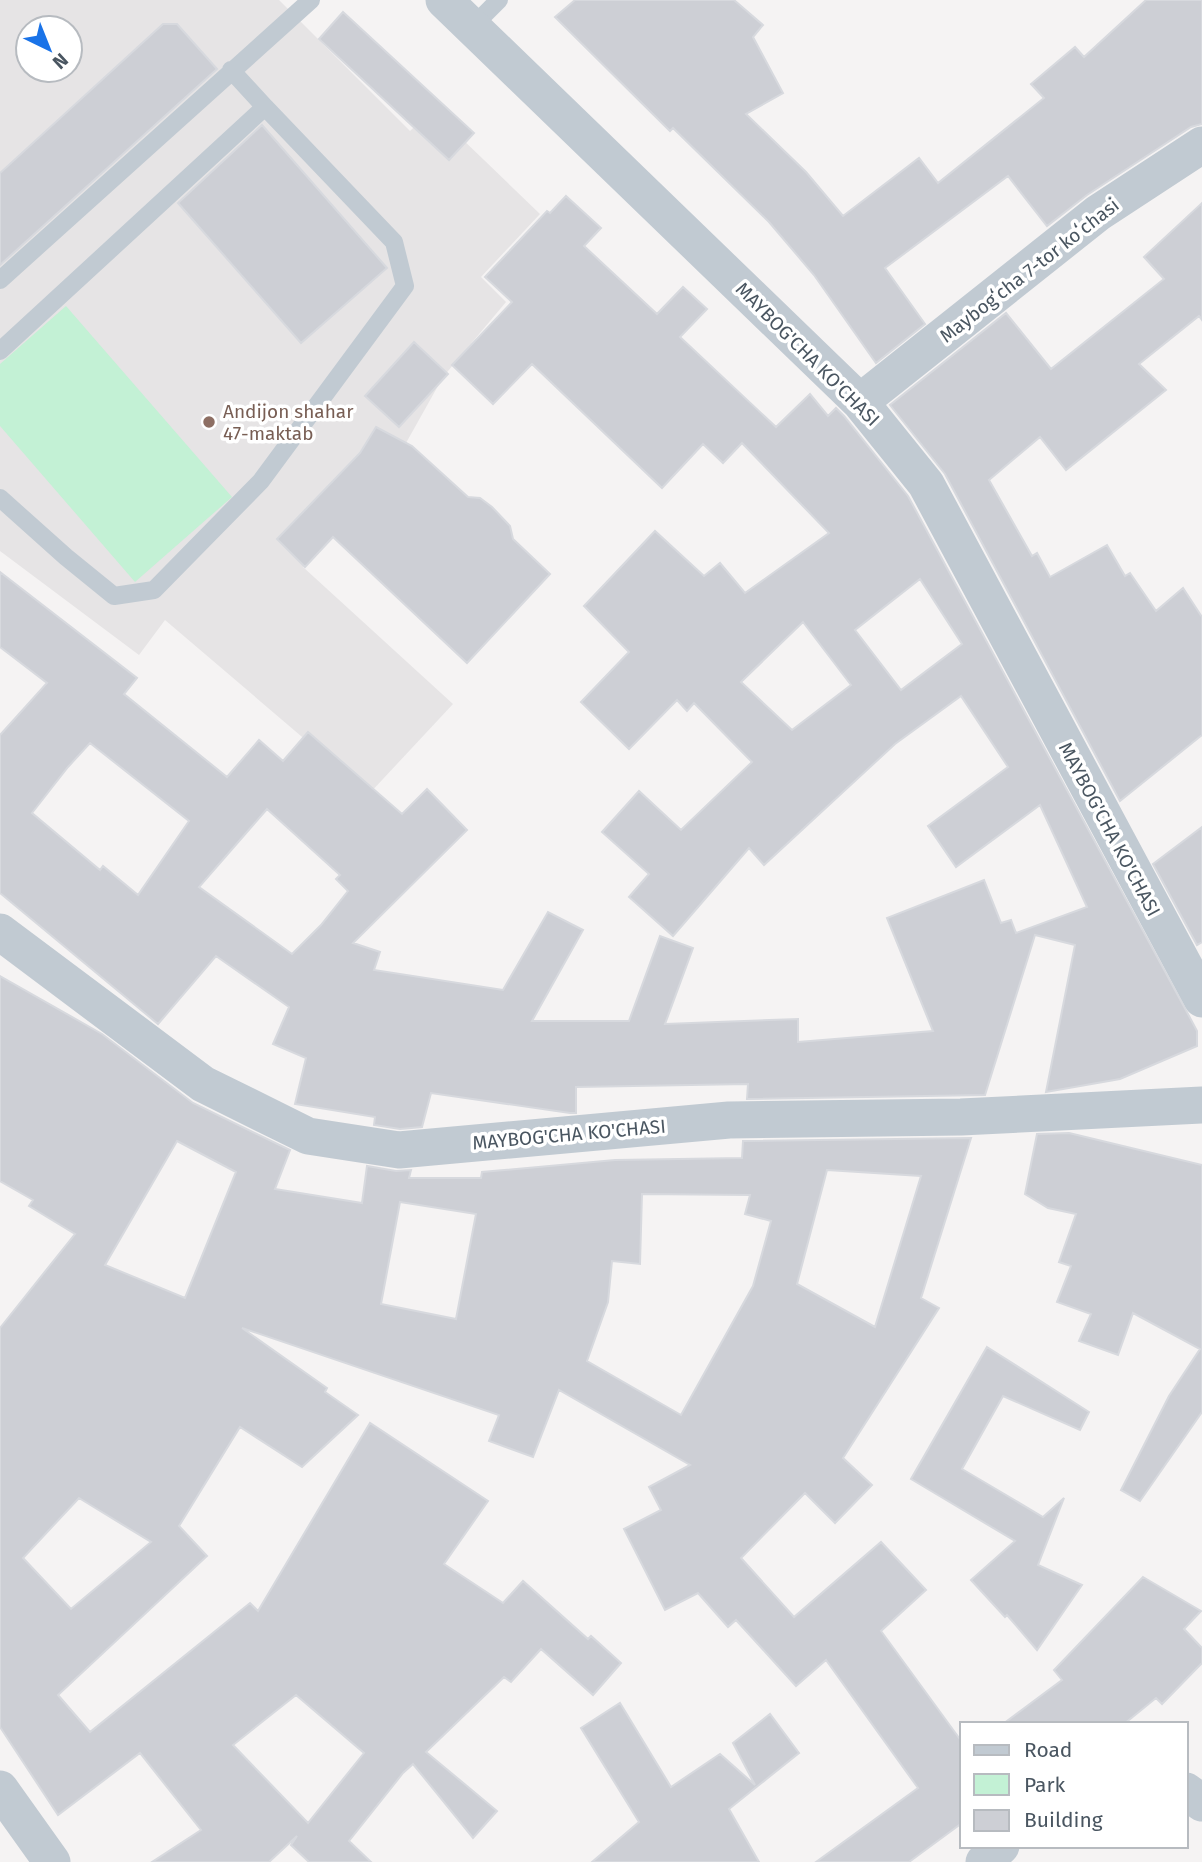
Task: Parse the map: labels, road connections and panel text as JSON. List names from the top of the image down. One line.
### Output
{"streets":{"street":["Maybogʻcha 7-tor koʻchasi","MAYBOG'CHA KO'CHASI"]},"crossings":[["Maybogʻcha 7-tor koʻchasi","MAYBOG'CHA KO'CHASI"]],"places":["Andijon shahar 47-maktab"],"legend":["Road","Park","Building"],"north":"bottom right"}
